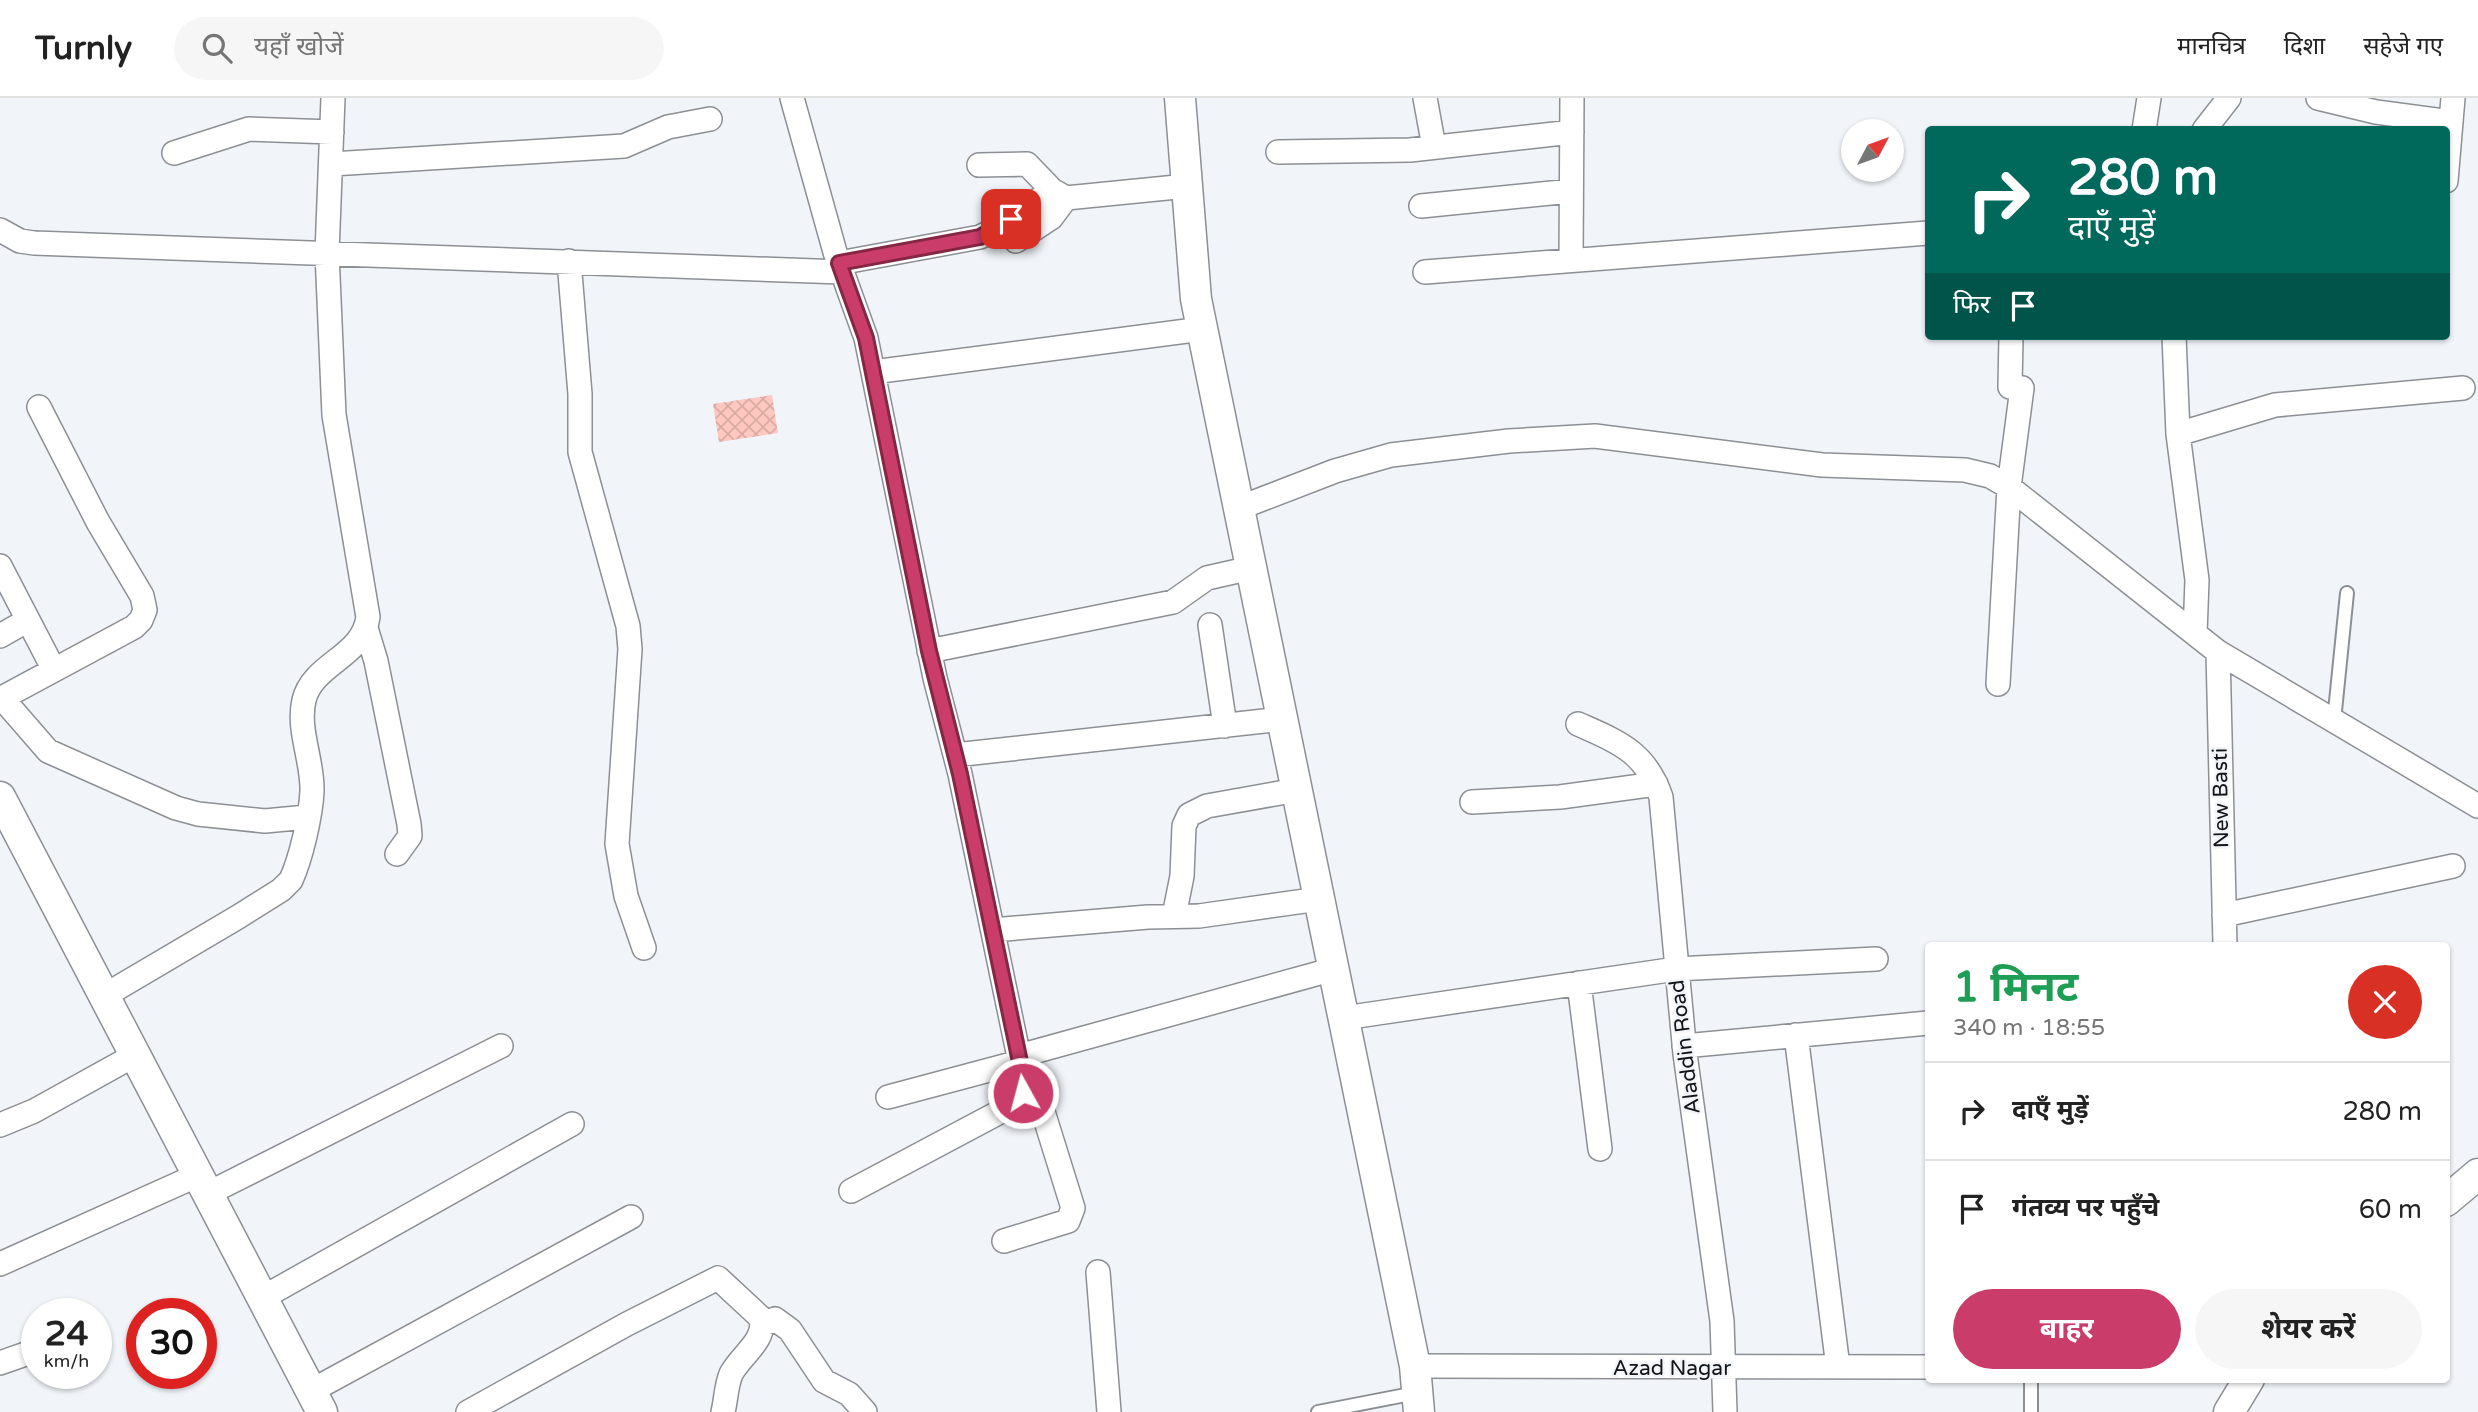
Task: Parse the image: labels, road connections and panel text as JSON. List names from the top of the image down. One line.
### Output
{"streets":{"street":["New Basti","Aladdin Road","Azad Nagar"]},"crossings":[["Aladdin Road","Azad Nagar"]],"north":"top right","page":{"header":"Turnly","search":"यहाँ खोजें","nav":["मानचित्र","दिशा","सहेजे गए"],"turn":["280 m","दाएँ मुड़ें"],"then":"फिर","heading":["1 मिनट","340 m · 18:55"],"list":[{"name":"दाएँ मुड़ें","value":"280 m"},{"name":"गंतव्य पर पहुँचे","value":"60 m"}],"buttons":["बाहर","शेयर करें"],"speed":"24 km/h","limit":"30"}}
